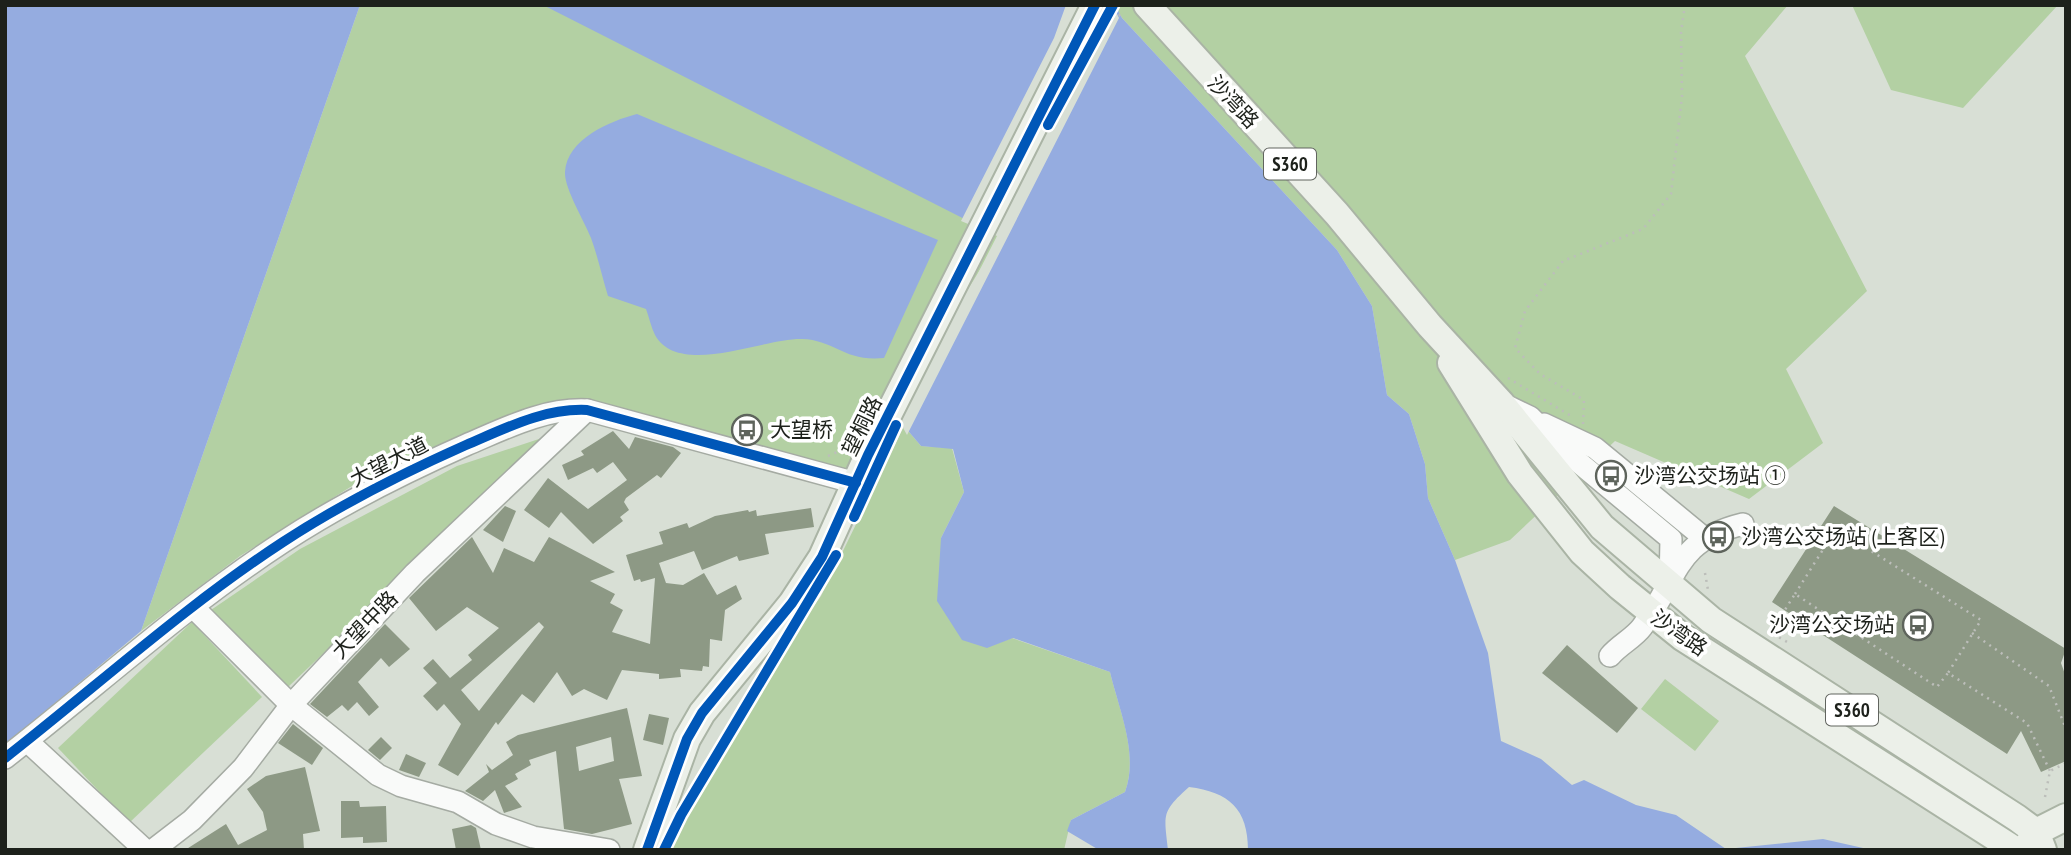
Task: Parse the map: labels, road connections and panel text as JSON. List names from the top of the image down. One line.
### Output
{"streets":{"main road":["沙湾路","S360","望桐路"],"street":["大望大道","大望中路"]},"crossings":[["望桐路","大望大道"],["大望大道","大望中路"]],"places":{"bus stop":["大望桥","沙湾公交场站 ①","沙湾公交场站 (上客区)","沙湾公交场站"]}}
